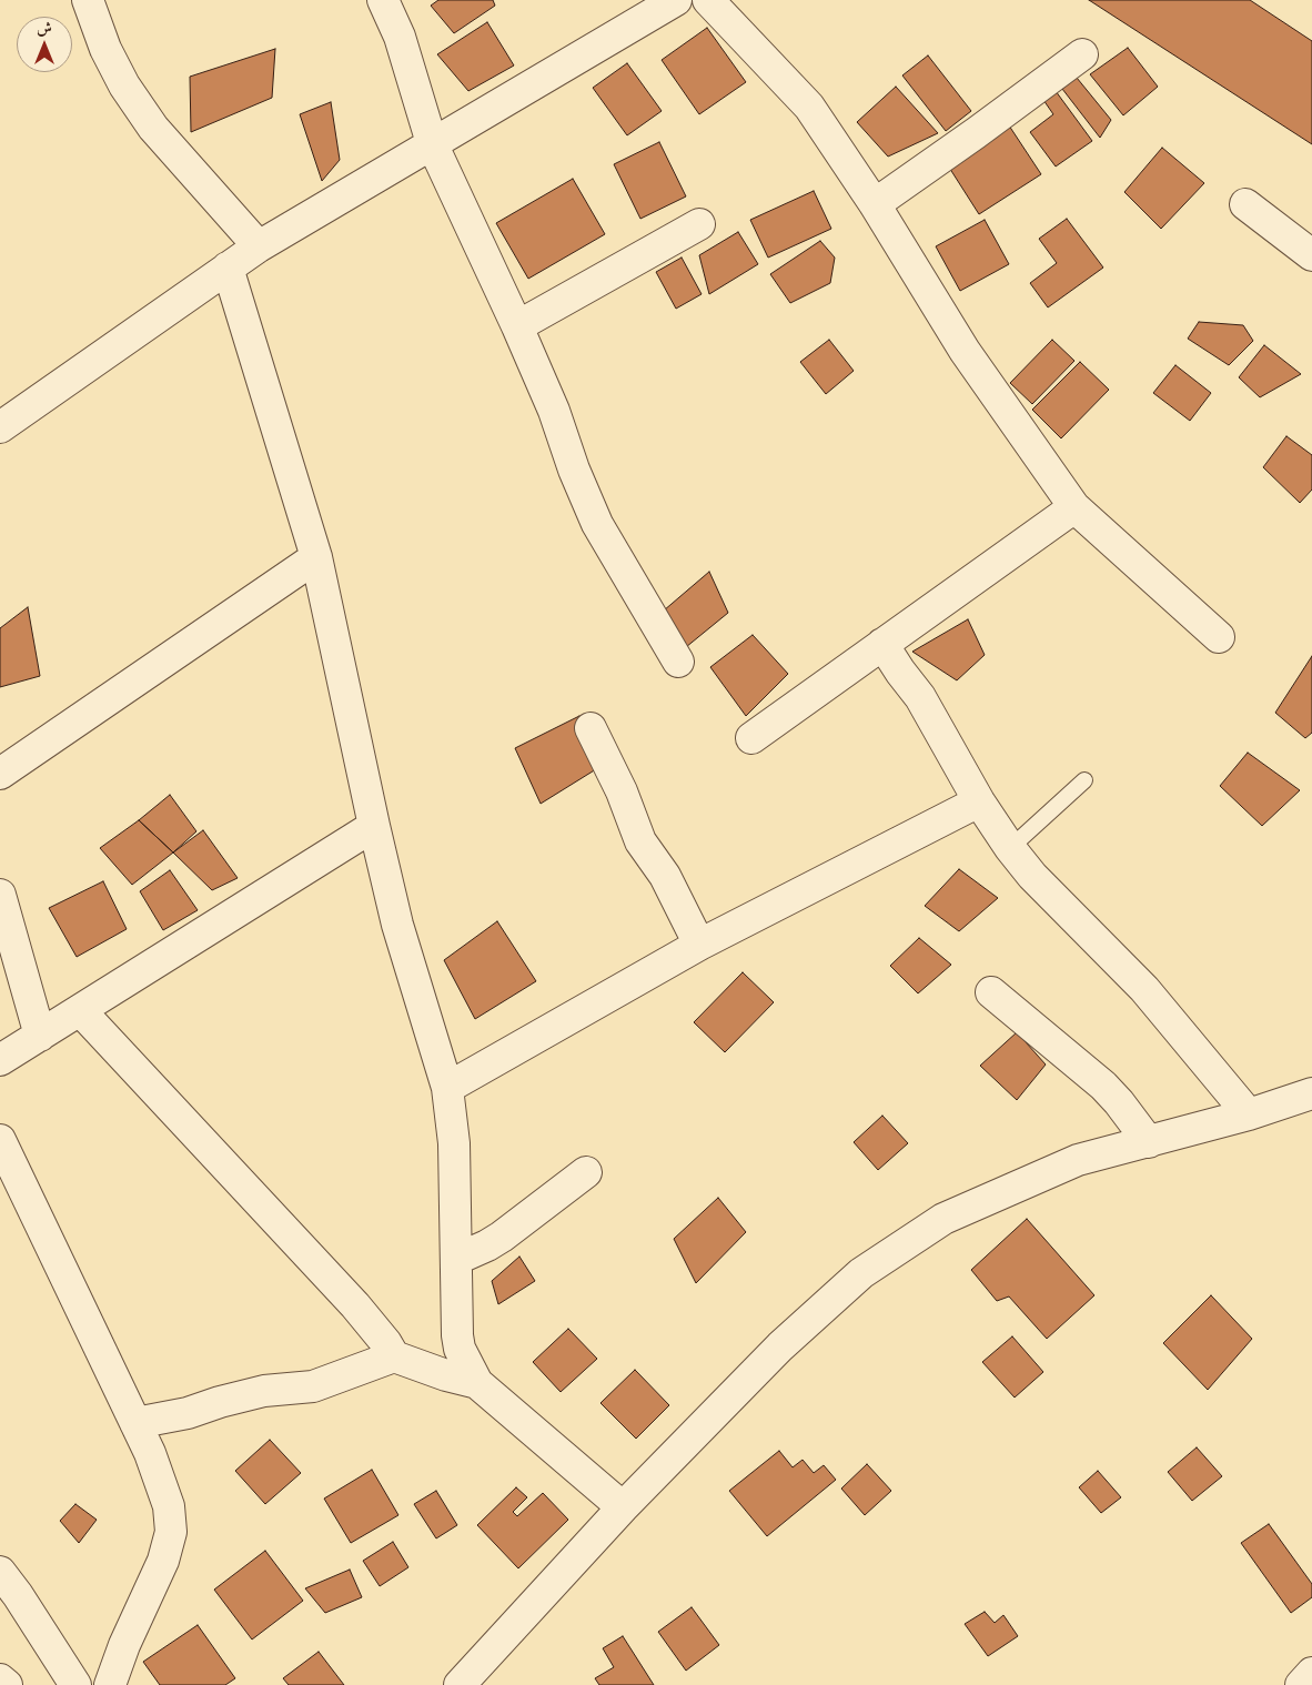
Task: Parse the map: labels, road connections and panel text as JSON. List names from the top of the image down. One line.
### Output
{"north":"top"}
